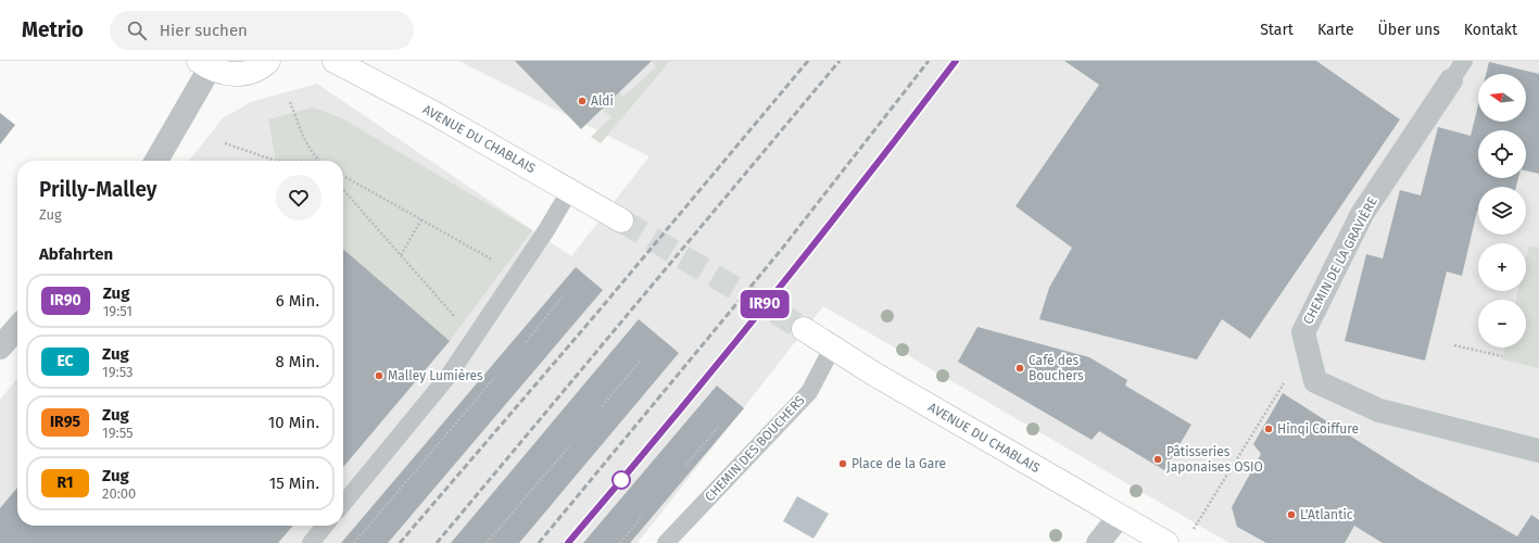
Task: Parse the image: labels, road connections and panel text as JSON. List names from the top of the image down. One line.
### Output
{"streets":{"main road":["AVENUE DU CHABLAIS"],"street":["CHEMIN DE LA GRAVIÈRE"],"lane":["CHEMIN DES BOUCHERS"]},"crossings":[["AVENUE DU CHABLAIS","CHEMIN DES BOUCHERS"]],"places":["Aldi","Café des Bouchers","Malley Lumières","Hinqi Coiffure","Pâtisseries Japonaises OSIO","Place de la Gare","L'Atlantic"],"north":"left","page":{"header":"Metrio","search":"Hier suchen","nav":["Start","Karte","Über uns","Kontakt"],"on_map":"IR90","map_buttons":["+","−"],"heading":[["Prilly-Malley","Zug"],"Abfahrten"],"list":[{"mark":"IR90","name":"Zug","note":"19:51","value":"6 Min."},{"mark":"EC","name":"Zug","note":"19:53","value":"8 Min."},{"mark":"IR95","name":"Zug","note":"19:55","value":"10 Min."},{"mark":"R1","name":"Zug","note":"20:00","value":"15 Min."}]}}
